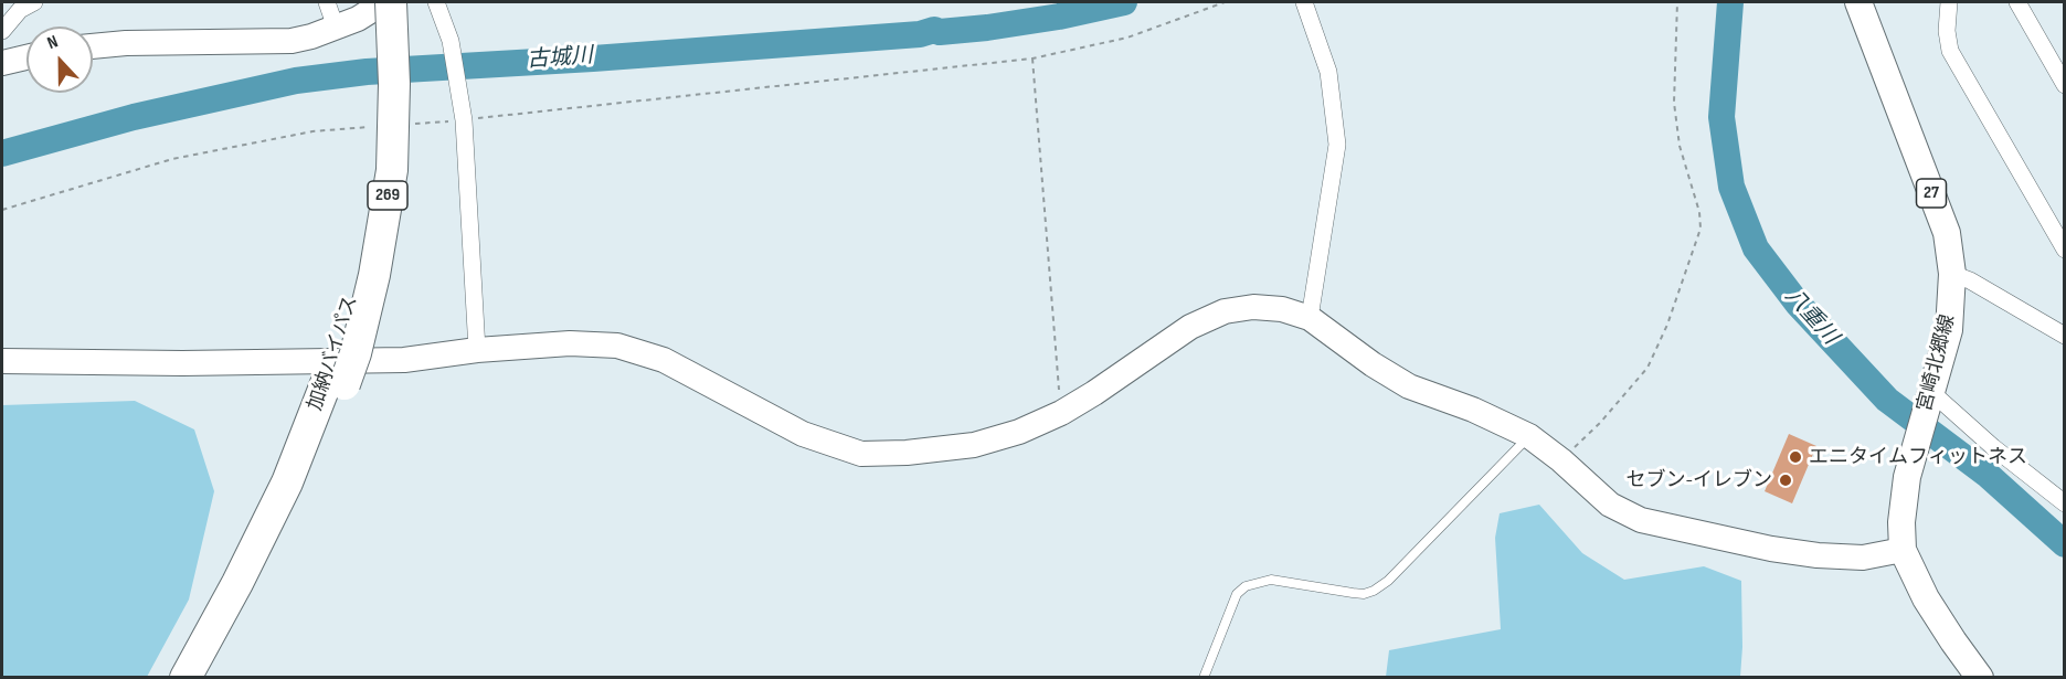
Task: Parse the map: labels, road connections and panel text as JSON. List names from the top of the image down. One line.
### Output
{"streets":{"highway":["269","加納バイパス"],"main road":["27","宮崎北郷線"]},"water":["古城川","八重川"],"places":["エニタイムフィットネス","セブン-イレブン"],"north":"top"}
